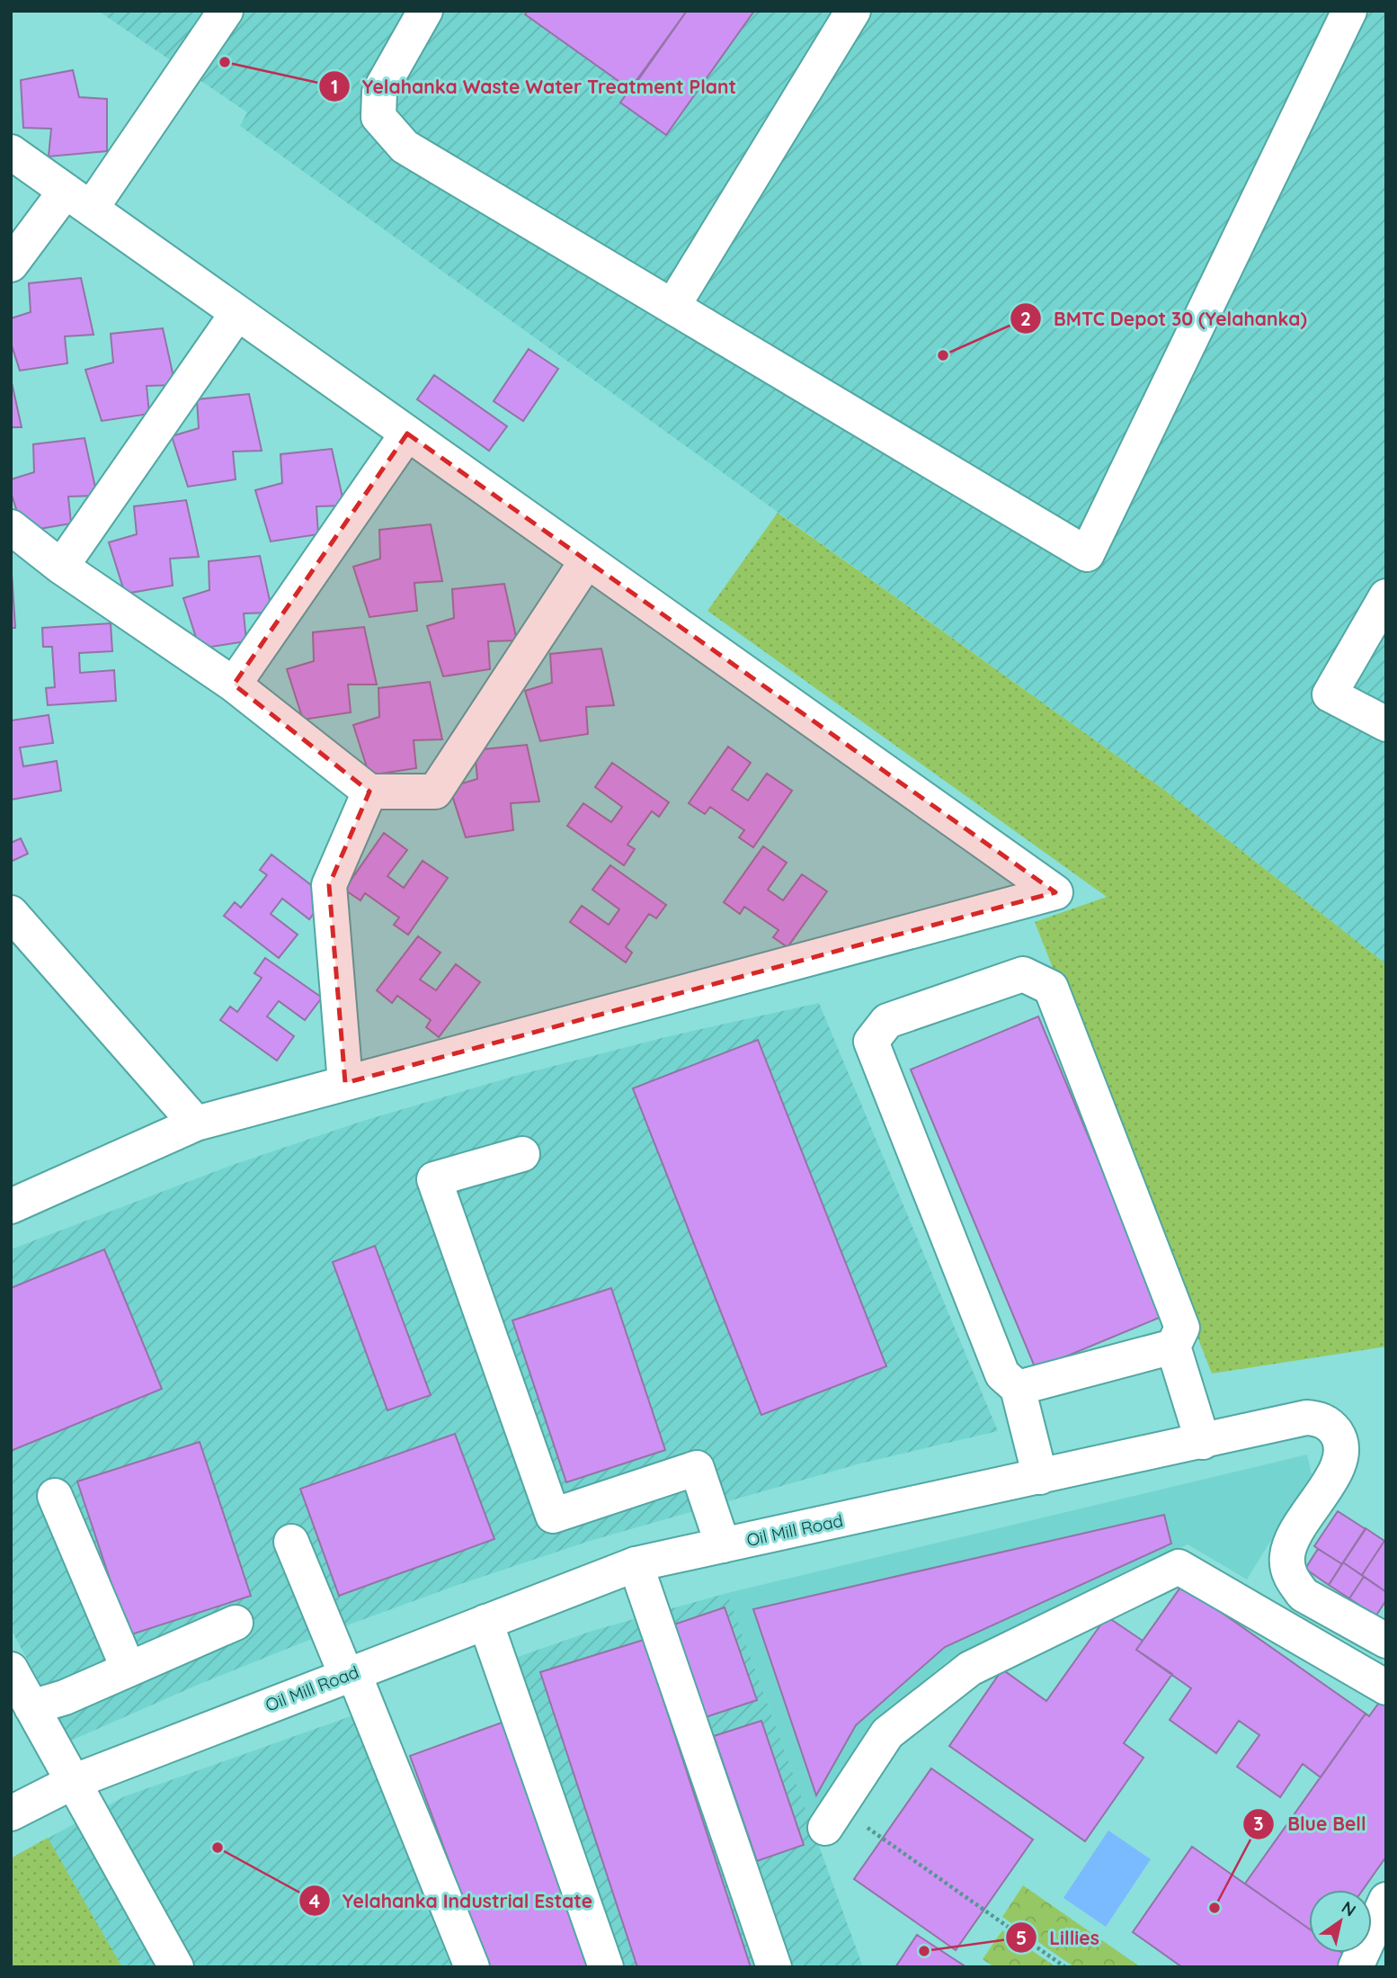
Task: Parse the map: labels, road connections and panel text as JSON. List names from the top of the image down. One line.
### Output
{"streets":{"street":["Oil Mill Road"]},"places":["Yelahanka Waste Water Treatment Plant","BMTC Depot 30 (Yelahanka)","Yelahanka Industrial Estate","Blue Bell","Lillies"],"north":"top right"}
